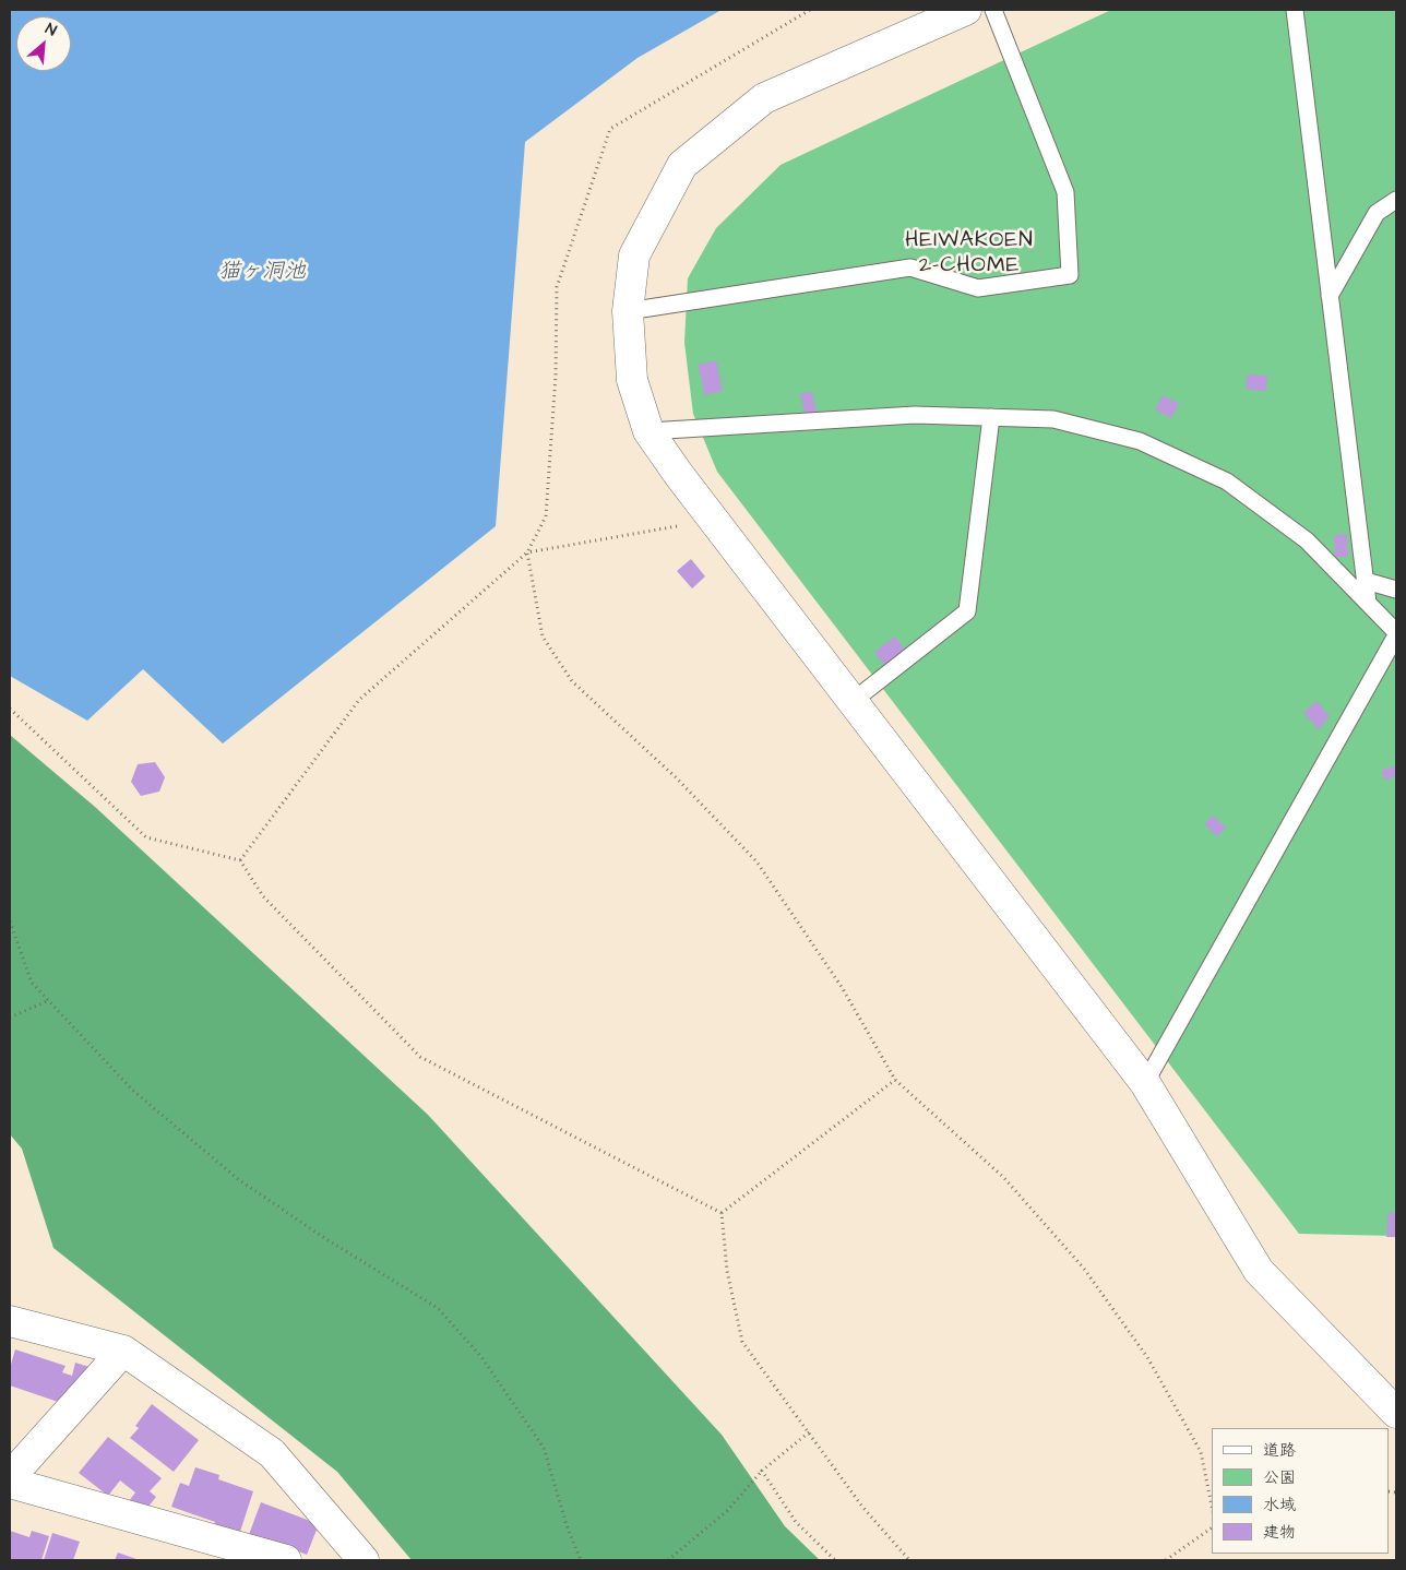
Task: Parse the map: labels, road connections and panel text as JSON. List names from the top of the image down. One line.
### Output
{"districts":["HEIWAKOEN 2-CHOME"],"water":["猫ヶ洞池"],"legend":["道路","公園","水域","建物"],"north":"top right"}
